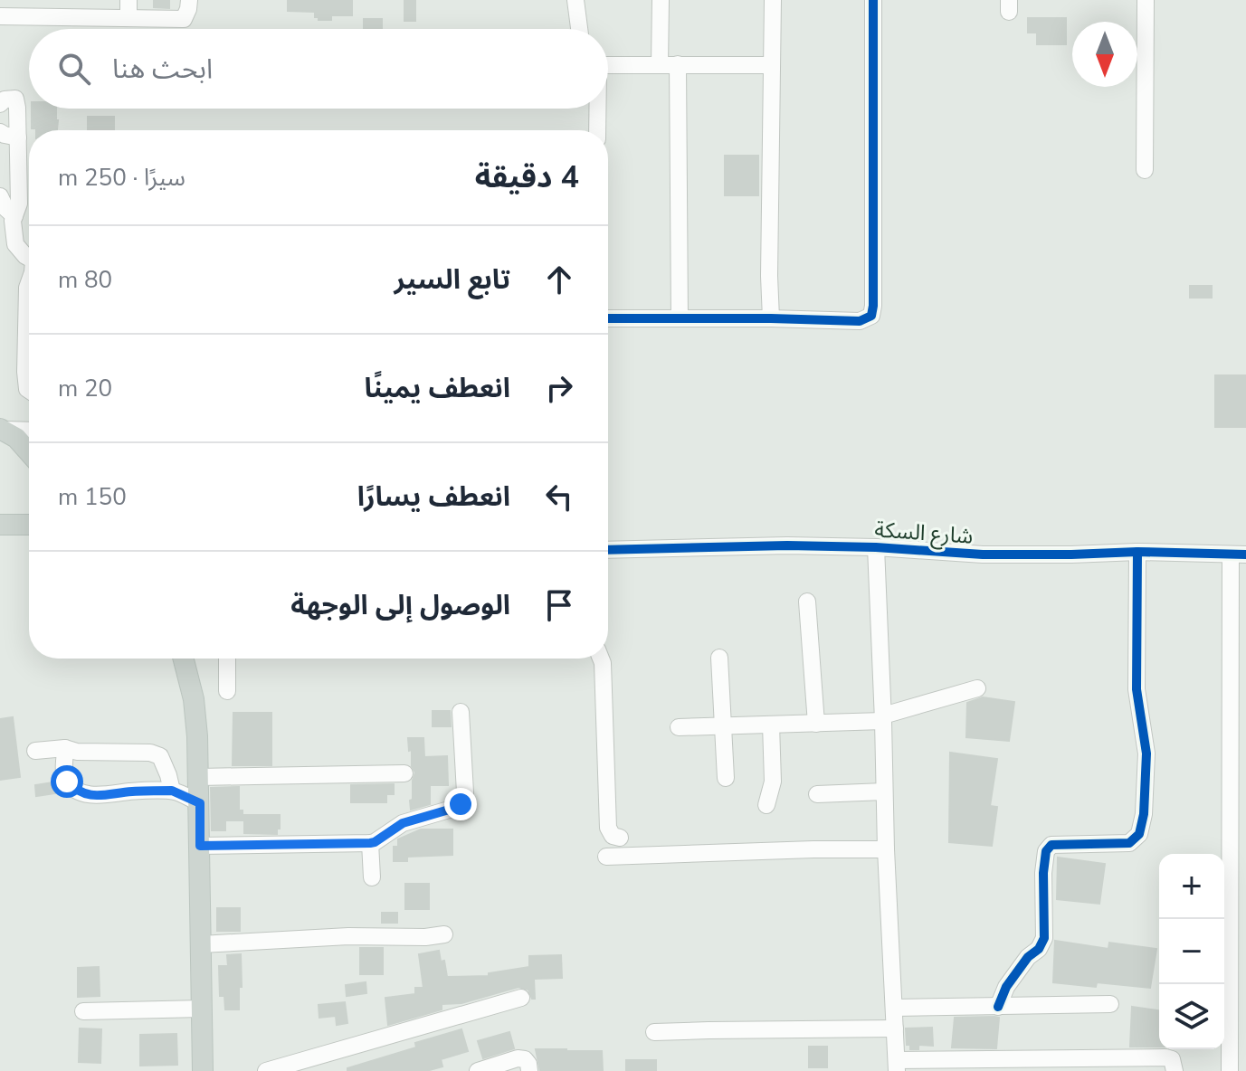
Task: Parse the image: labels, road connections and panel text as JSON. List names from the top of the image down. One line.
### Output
{"streets":{"street":["شارع السكة"]},"north":"bottom","page":{"search":"ابحث هنا","heading":["4 دقيقة","سيرًا · 250 m"],"list":[["تابع السير","80 m"],["انعطف يمينًا","20 m"],["انعطف يسارًا","150 m"],"الوصول إلى الوجهة"],"map_buttons":["+","−"]}}
